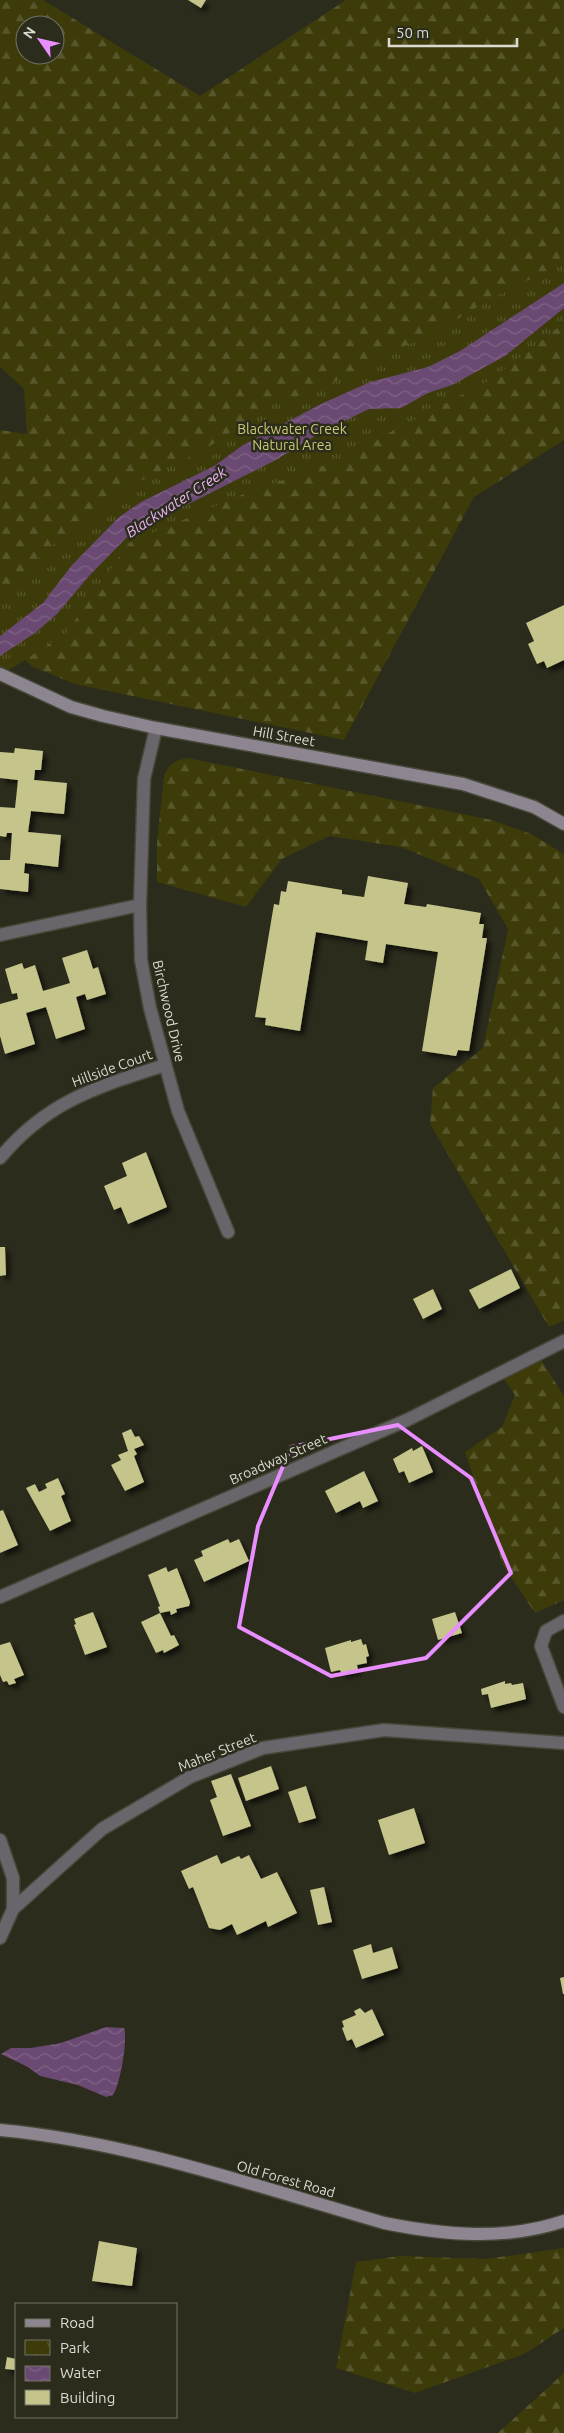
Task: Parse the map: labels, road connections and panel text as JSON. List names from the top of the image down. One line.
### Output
{"streets":{"street":["Hill Street","Birchwood Drive","Hillside Court","Broadway Street","Maher Street","Old Forest Road"]},"crossings":[["Hill Street","Birchwood Drive"],["Birchwood Drive","Hillside Court"]],"water":["Blackwater Creek"],"parks":["Blackwater Creek Natural Area"],"legend":["Road","Park","Water","Building"],"scale_bar":"50 m","north":"top left"}
